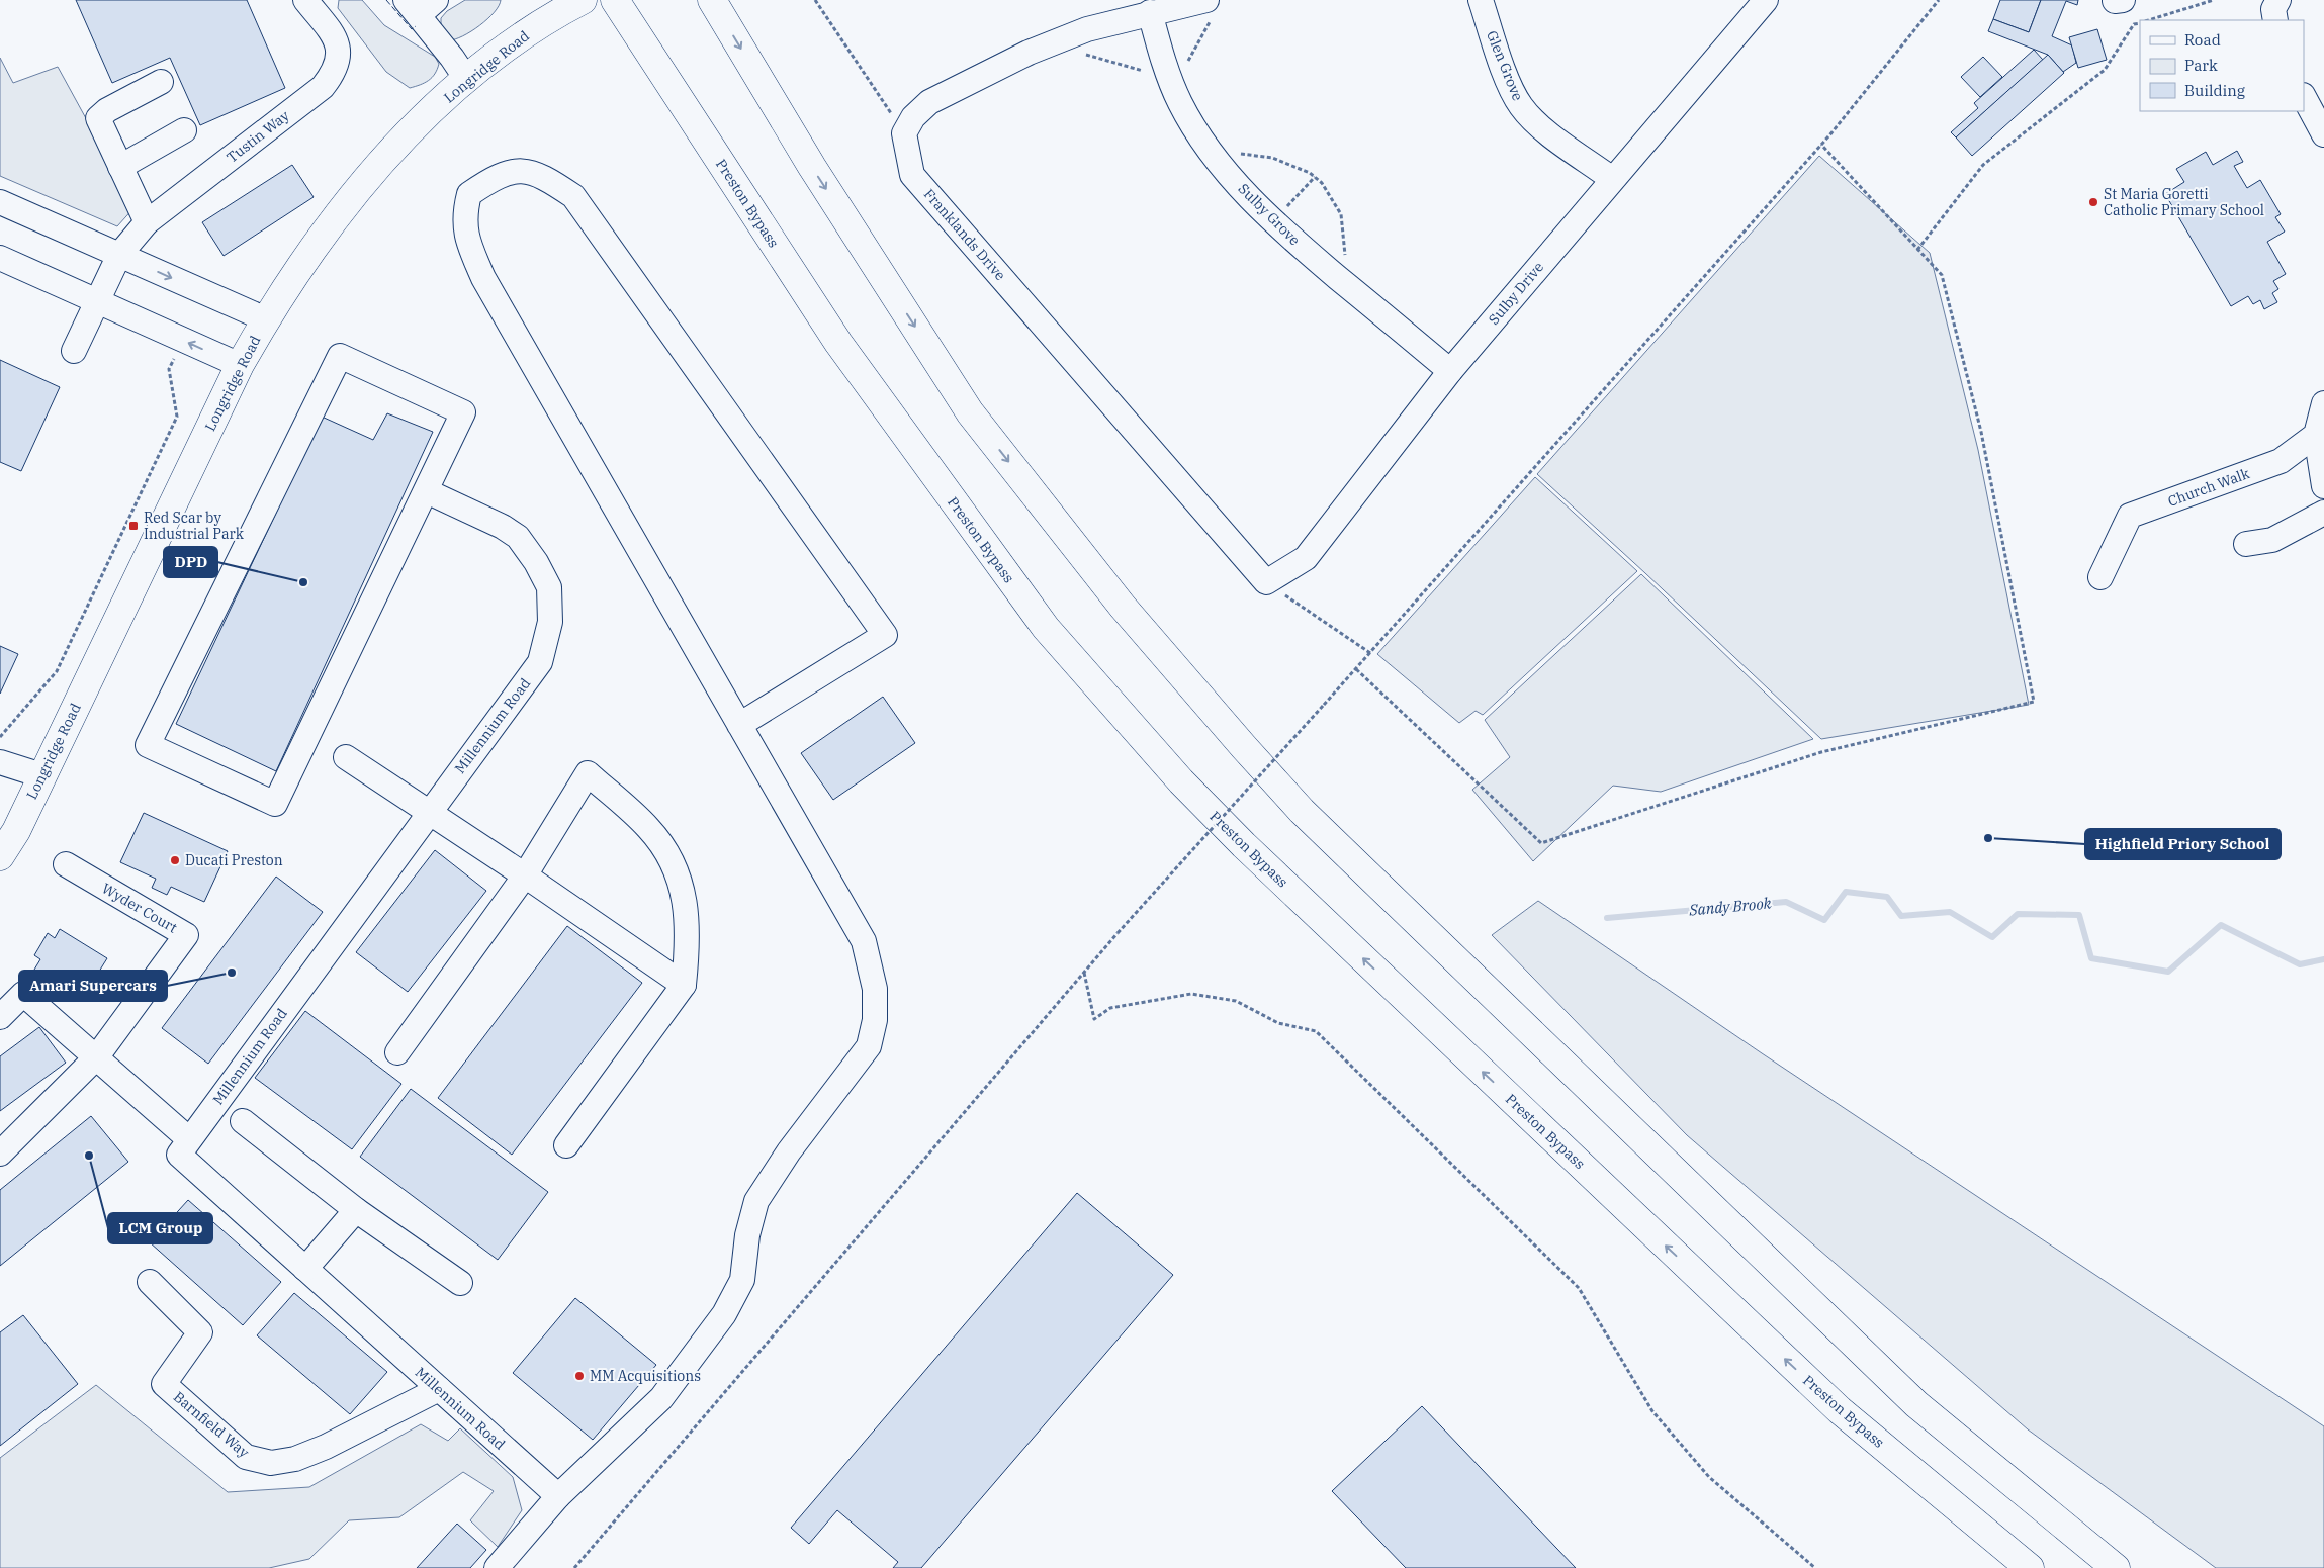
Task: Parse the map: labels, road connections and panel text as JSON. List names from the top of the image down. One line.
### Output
{"streets":{"main road":["Longridge Road","Preston Bypass"],"street":["Glen Grove","Tustin Way","Sulby Grove","Franklands Drive","Sulby Drive","Church Walk","Millennium Road","Wyder Court","Barnfield Way"]},"crossings":[["Glen Grove","Sulby Drive"],["Sulby Grove","Sulby Drive"],["Franklands Drive","Sulby Drive"],["Millennium Road","Barnfield Way"]],"water":["Sandy Brook"],"places":{"other":["St Maria Goretti Catholic Primary School","DPD","Highfield Priory School","Ducati Preston","Amari Supercars","LCM Group","MM Acquisitions"],"transit":["Red Scar by Industrial Park"]},"legend":["Road","Park","Building"]}
